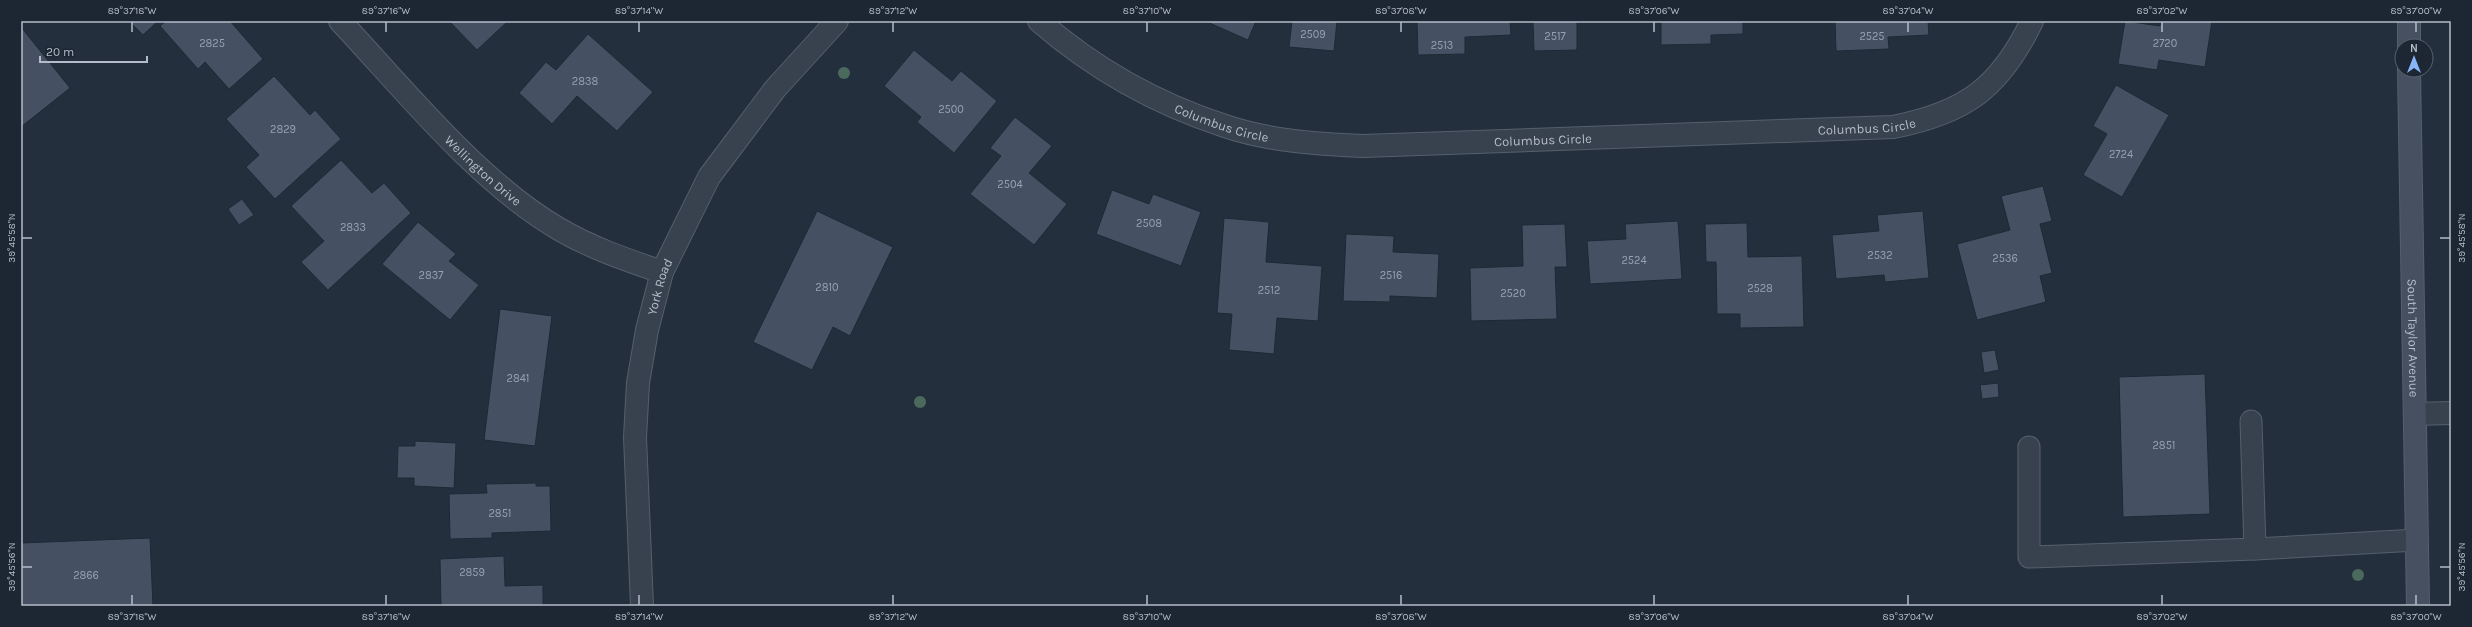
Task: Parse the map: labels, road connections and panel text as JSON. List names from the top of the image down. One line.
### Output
{"streets":{"street":["Columbus Circle","Wellington Drive","York Road","South Taylor Avenue"]},"crossings":[["Wellington Drive","York Road"]],"house_numbers":["2509","2517","2525","2825","2720","2513","2838","2500","2829","2724","2504","2508","2833","2532","2536","2524","2837","2516","2810","2528","2512","2520","2841","2851","2851","2859","2866"],"scale_bar":"20 m","north":"top","coordinates":["89°37'18\"W","89°37'16\"W","89°37'14\"W","89°37'12\"W","89°37'10\"W","89°37'08\"W","89°37'06\"W","89°37'04\"W","89°37'02\"W","89°37'00\"W","39°45'58\"N","39°45'56\"N"]}
